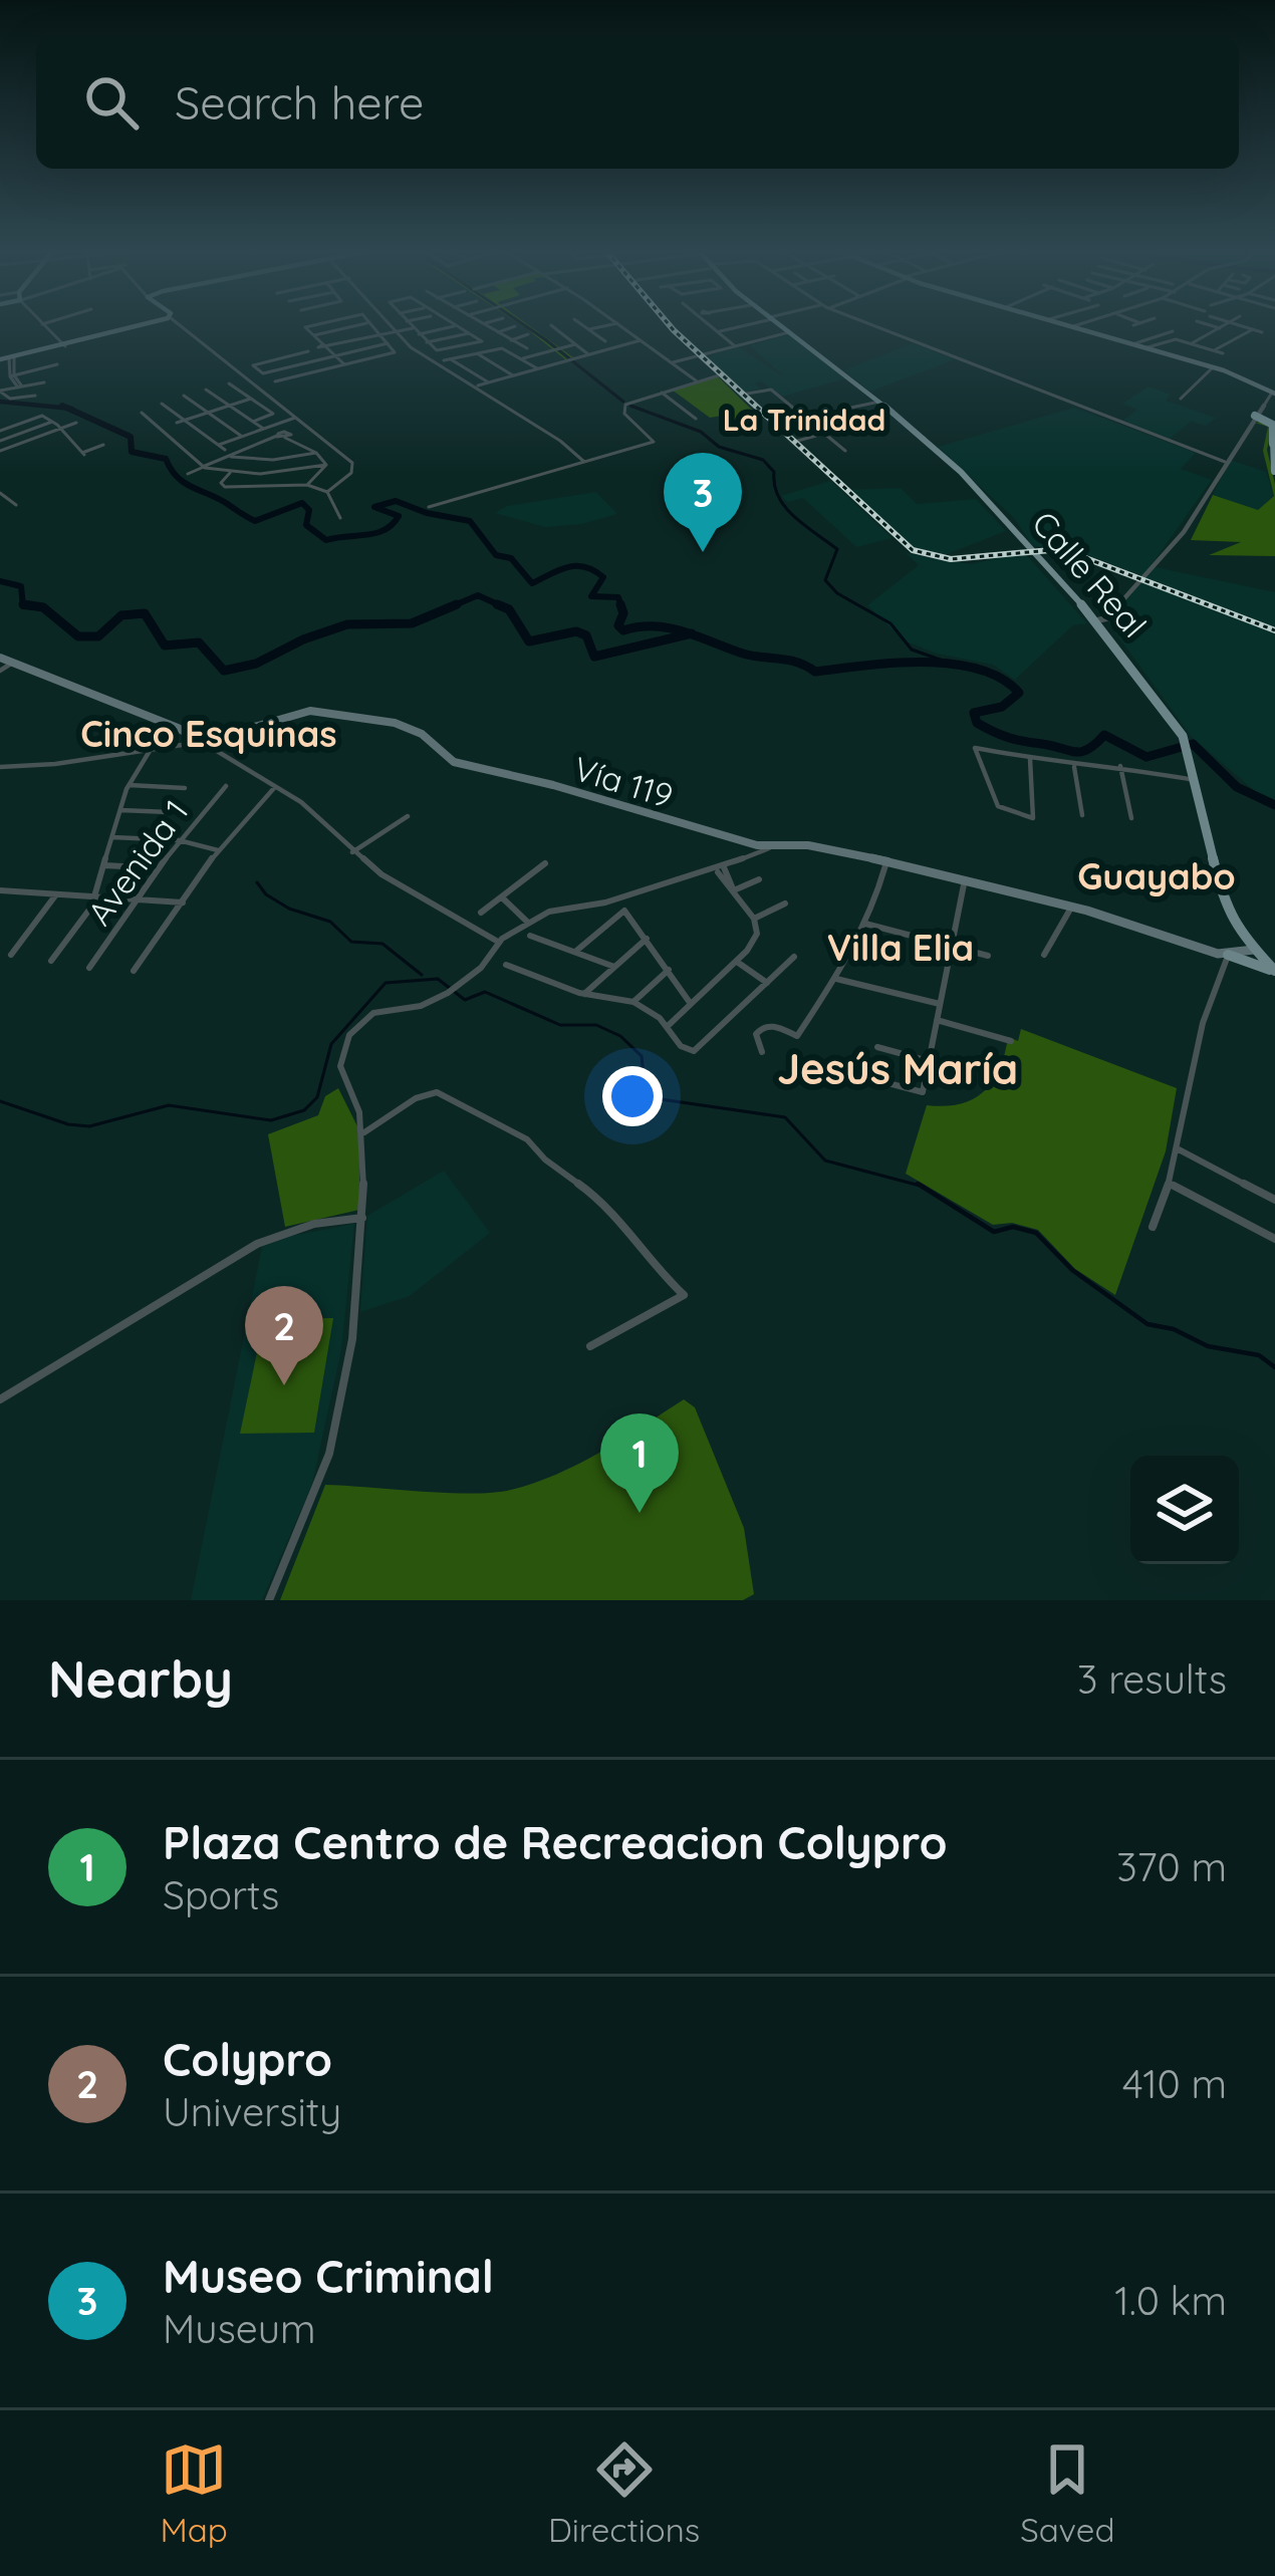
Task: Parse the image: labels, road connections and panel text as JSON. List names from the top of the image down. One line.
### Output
{"streets":{"main road":["Calle Real","Vía 119"],"street":["Avenida 1"]},"crossings":[["Calle Real","Vía 119"]],"districts":["La Trinidad","Cinco Esquinas","Guayabo","Villa Elia","Jesús María"],"page":{"search":"Search here","pins":["3","2","1"],"heading":["Nearby","3 results"],"list":[{"mark":"1","name":"Plaza Centro de Recreacion Colypro","note":"Sports","value":"370 m"},{"mark":"2","name":"Colypro","note":"University","value":"410 m"},{"mark":"3","name":"Museo Criminal","note":"Museum","value":"1.0 km"}],"nav":["Map","Directions","Saved"]}}
